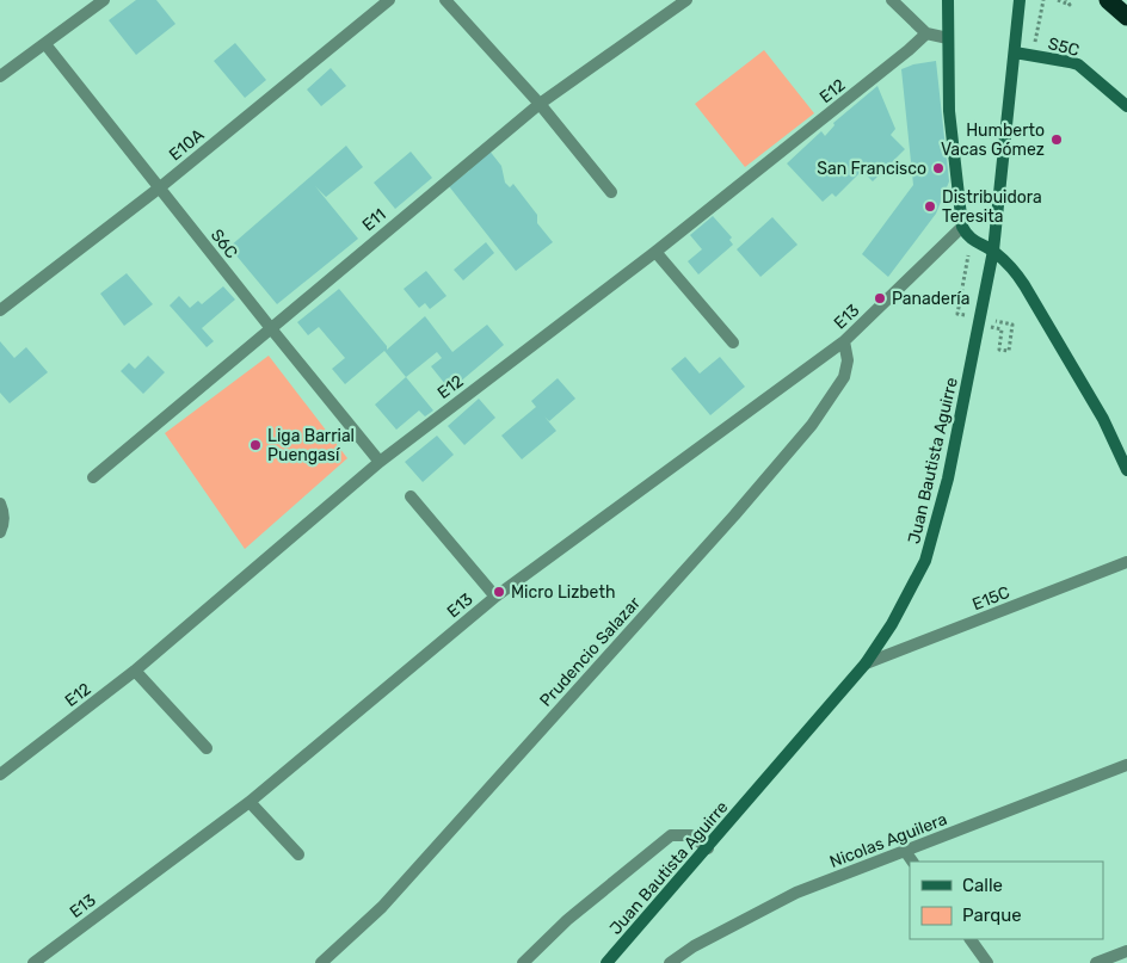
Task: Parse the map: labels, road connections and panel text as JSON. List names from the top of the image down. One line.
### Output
{"streets":{"main road":["S5C","Juan Bautista Aguirre"],"street":["E12","E10A","E11","S6C","E13","E15C","Prudencio Salazar","Nicolas Aguilera"]},"crossings":[["S5C","Juan Bautista Aguirre"],["E12","S6C"],["E10A","S6C"],["E11","S6C"],["E13","Prudencio Salazar"],["Juan Bautista Aguirre","E15C"]],"places":["Humberto Vacas Gómez","San Francisco","Distribuidora Teresita","Panadería","Liga Barrial Puengasí","Micro Lizbeth"],"legend":["Calle","Parque"]}
